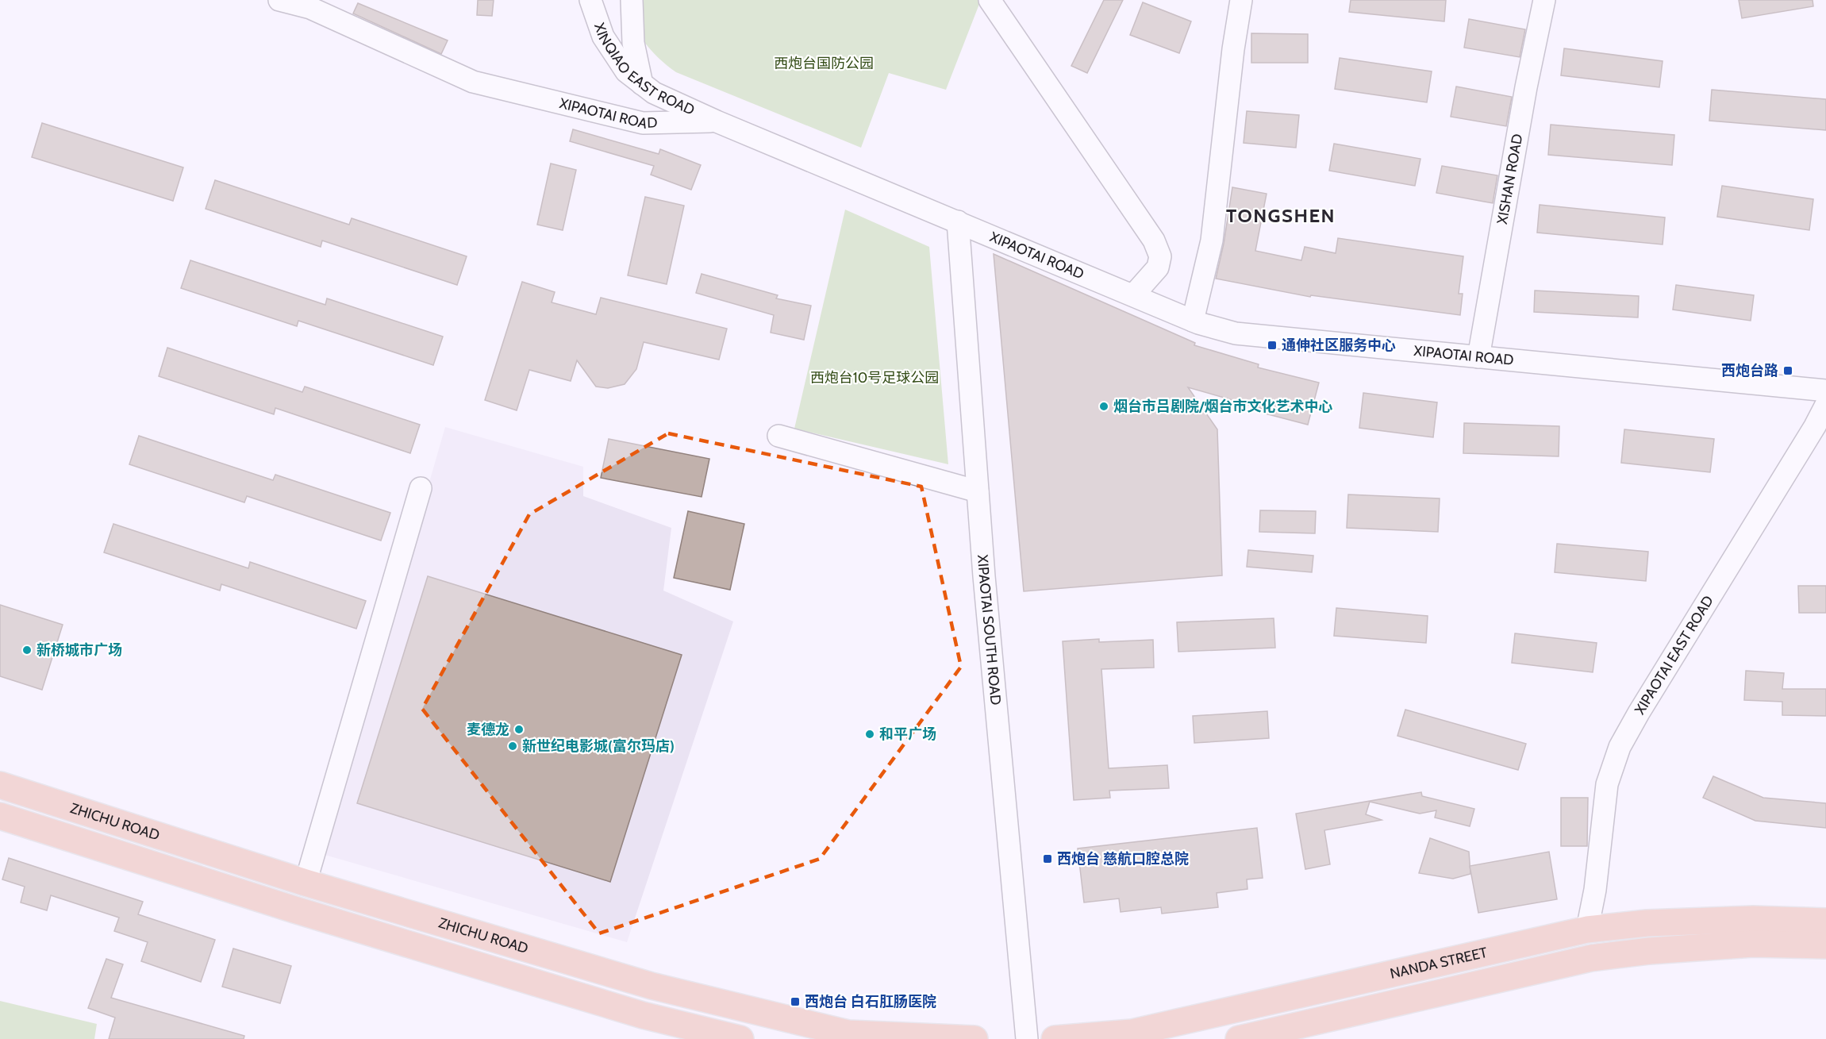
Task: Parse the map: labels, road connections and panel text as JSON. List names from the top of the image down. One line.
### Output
{"streets":{"main road":["ZHICHU ROAD","NANDA STREET"],"street":["XINQIAO EAST ROAD","XIPAOTAI ROAD","XISHAN ROAD","XIPAOTAI SOUTH ROAD","XIPAOTAI EAST ROAD"]},"crossings":[["XINQIAO EAST ROAD","XIPAOTAI ROAD"],["XIPAOTAI ROAD","XISHAN ROAD"],["XIPAOTAI ROAD","XIPAOTAI SOUTH ROAD"],["XIPAOTAI EAST ROAD","NANDA STREET"]],"districts":["TONGSHEN"],"parks":["西炮台国防公园","西炮台10号足球公园"],"places":{"transit":["通伸社区服务中心","西炮台路","西炮台 慈航口腔总院","西炮台 白石肛肠医院"],"other":["烟台市吕剧院/烟台市文化艺术中心","新桥城市广场","麦德龙","和平广场","新世纪电影城(富尔玛店)"]}}
